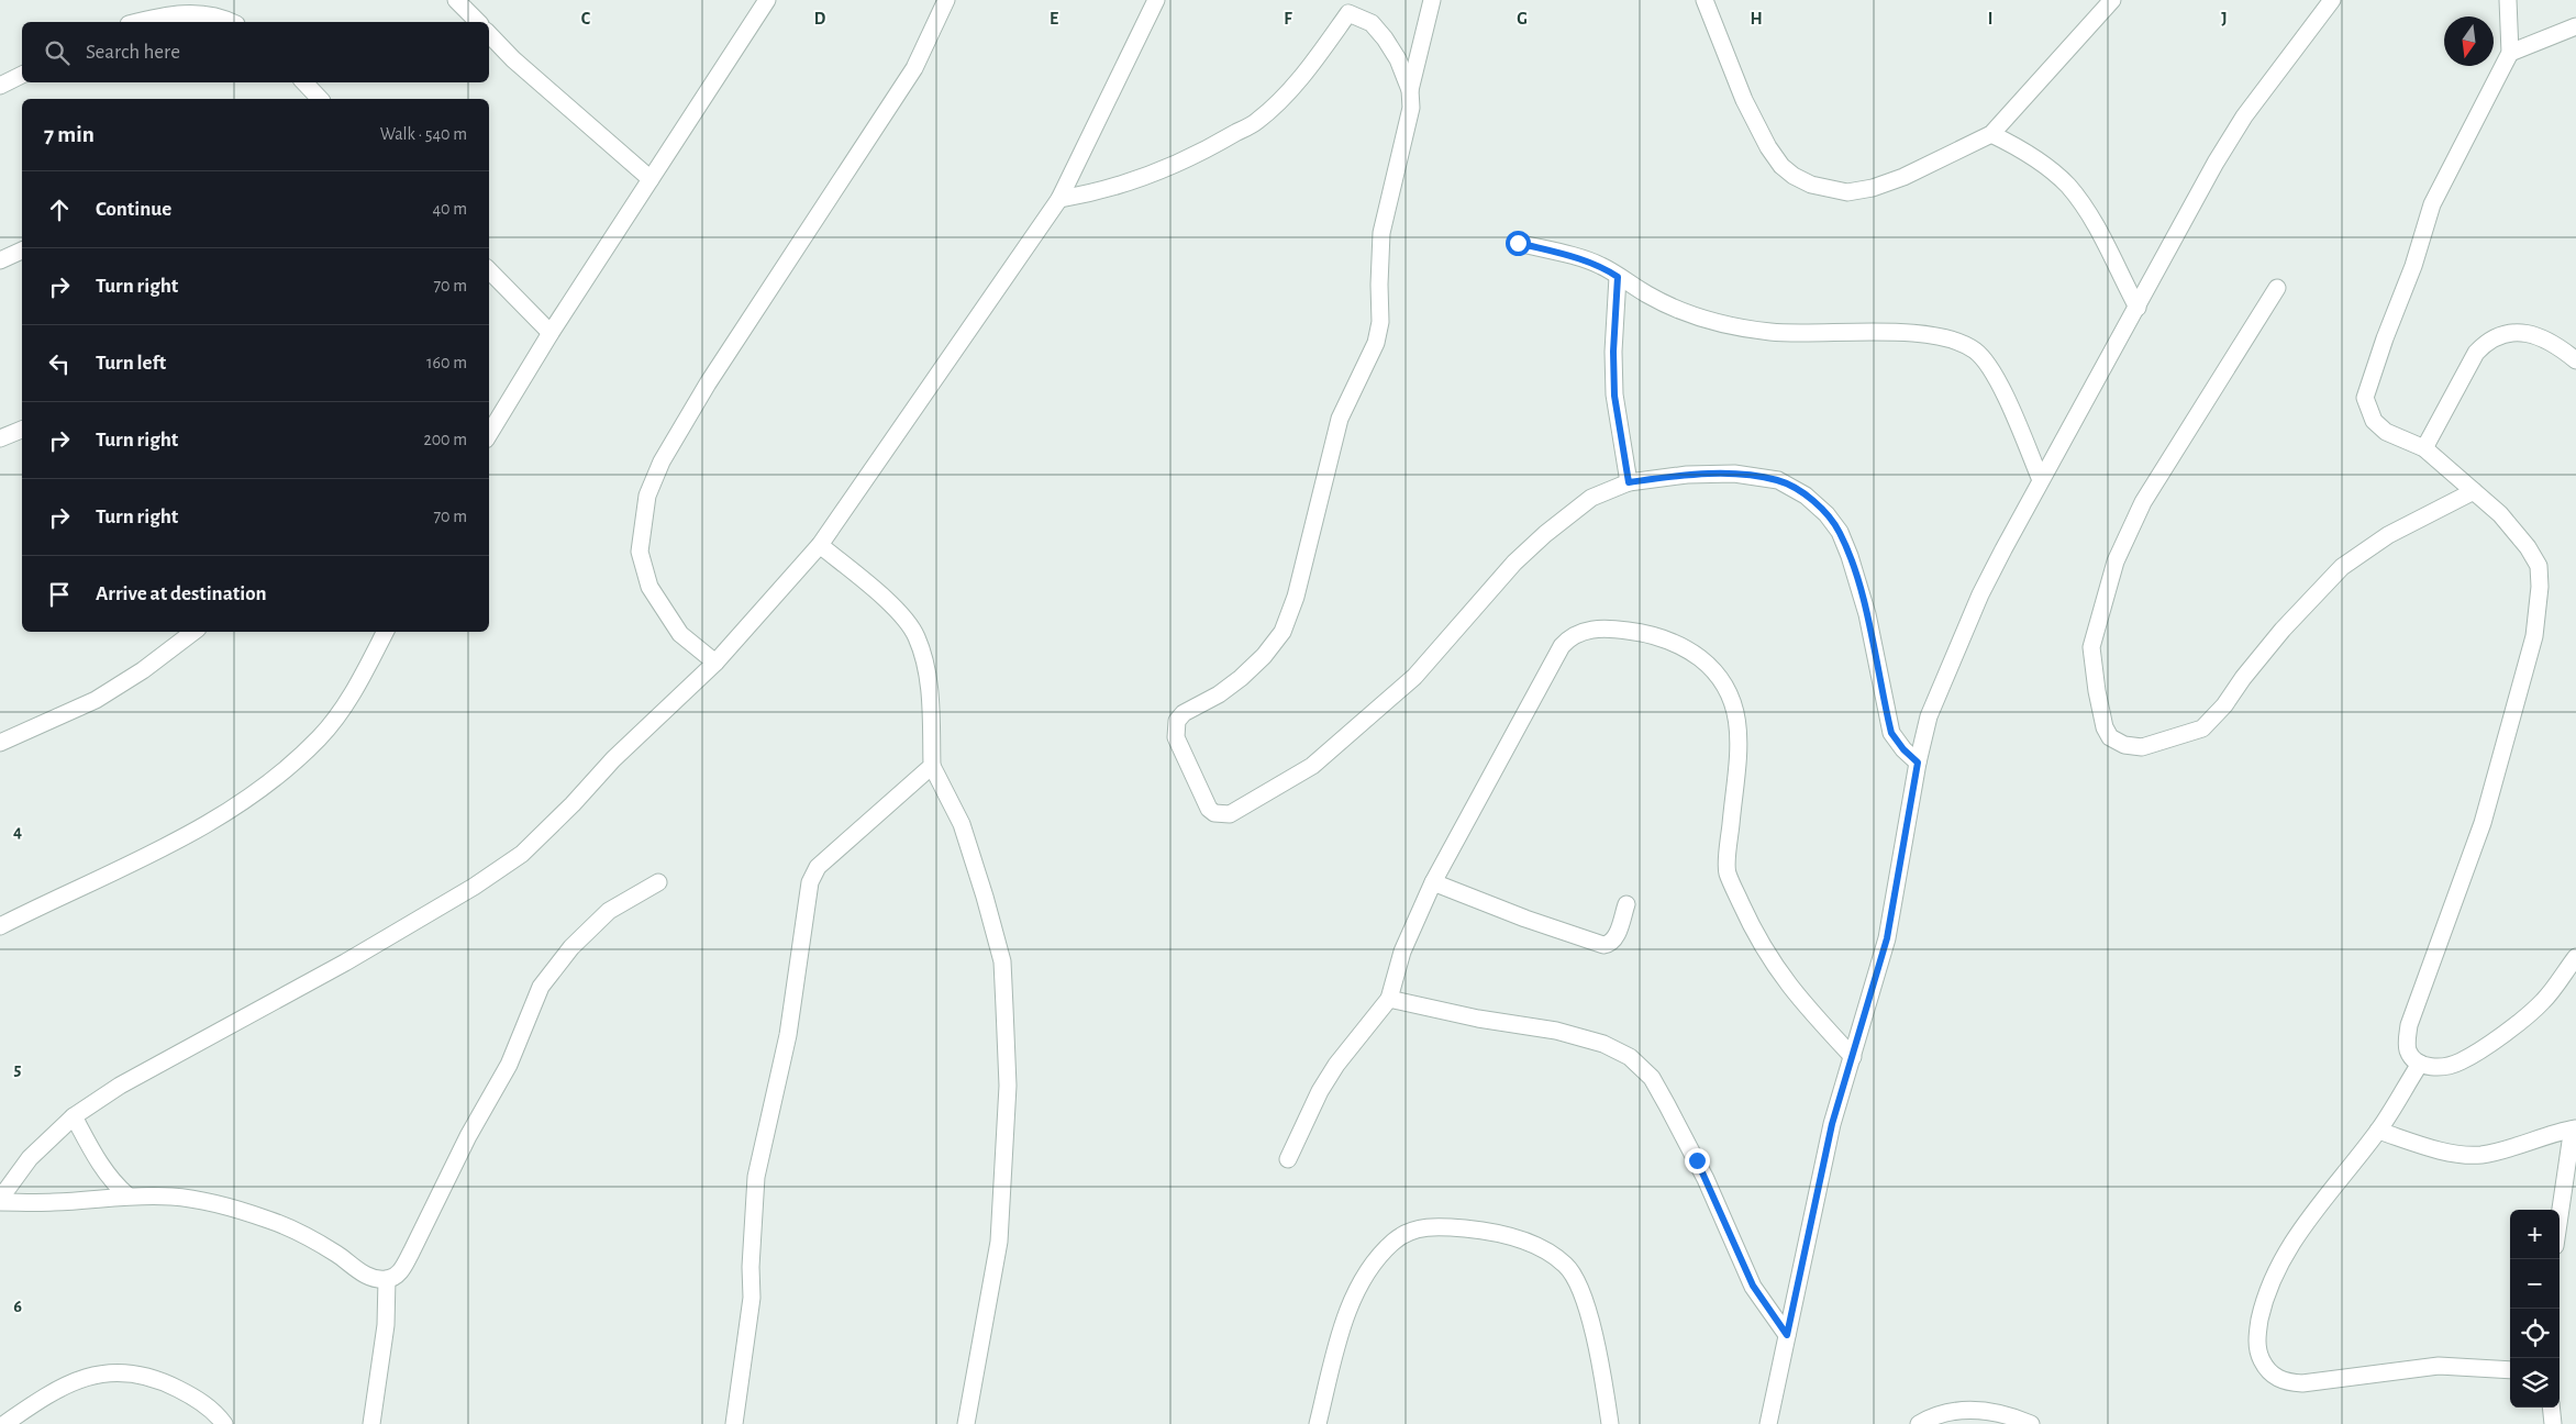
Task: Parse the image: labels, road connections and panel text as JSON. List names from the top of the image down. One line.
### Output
{"north":"bottom","page":{"search":"Search here","heading":["7 min","Walk · 540 m"],"list":[["Continue","40 m"],["Turn right","70 m"],["Turn left","160 m"],["Turn right","200 m"],["Turn right","70 m"],"Arrive at destination"],"map_buttons":["+","−"]},"grid":{"columns":["C","D","E","F","G","H","I","J"],"rows":["4","5","6"]}}
